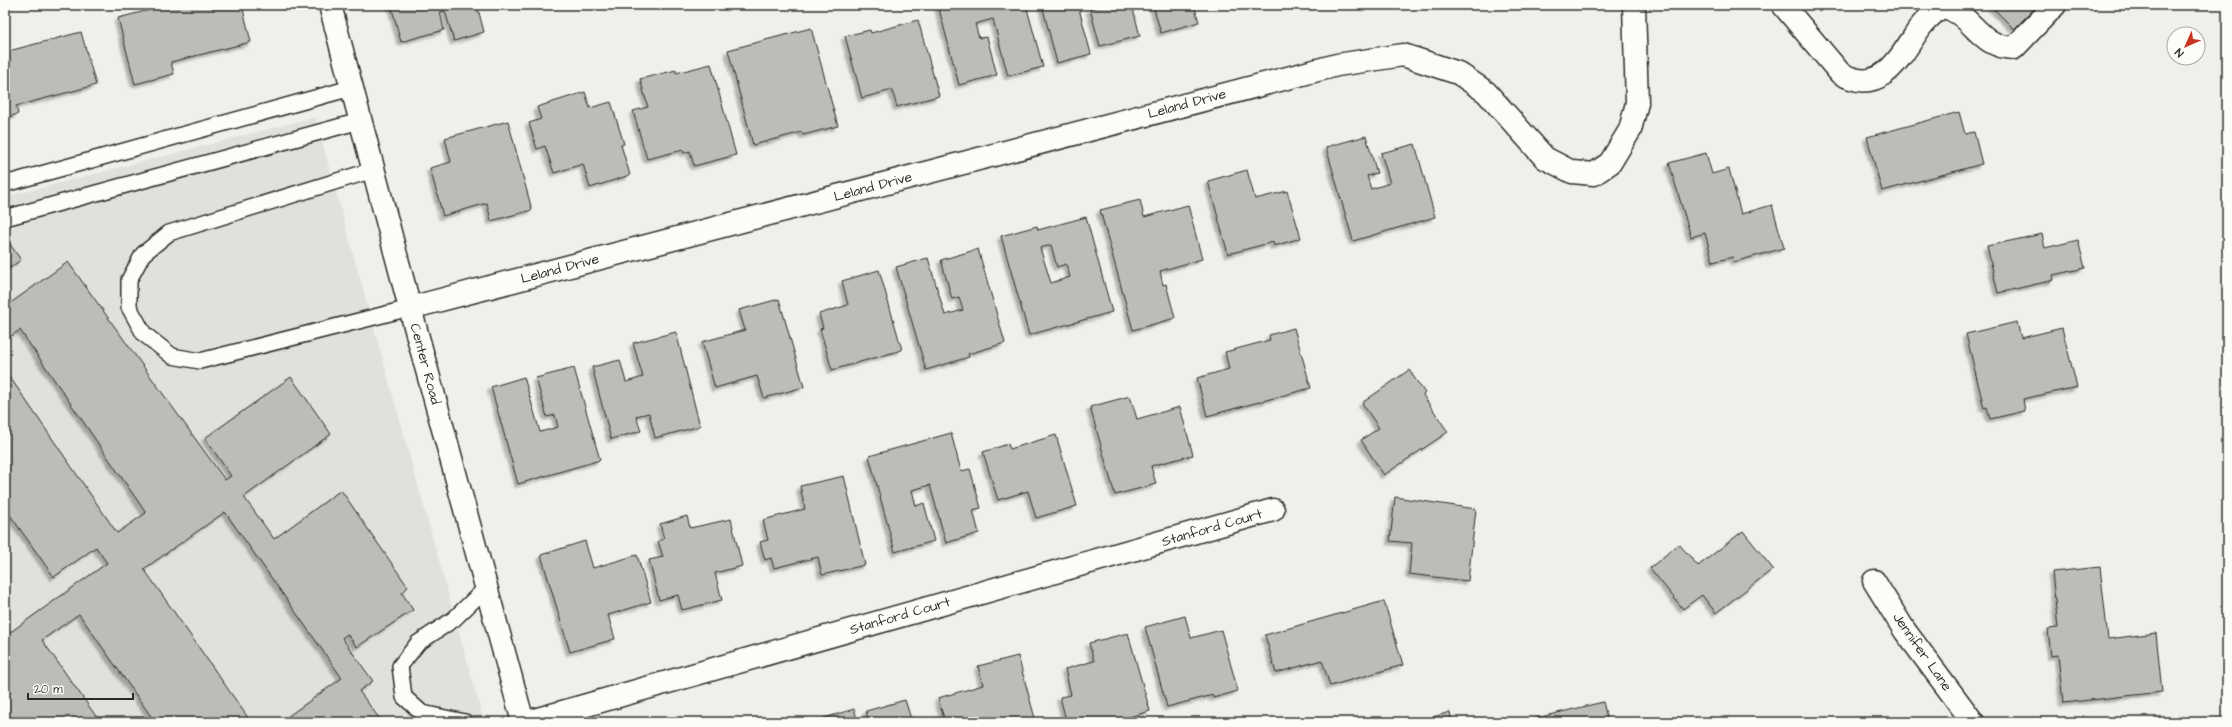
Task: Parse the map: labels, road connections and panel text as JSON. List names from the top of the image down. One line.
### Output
{"streets":{"street":["Leland Drive","Center Road","Stanford Court","Jennifer Lane"]},"crossings":[["Leland Drive","Center Road"]],"scale_bar":"20 m","north":"bottom left"}
